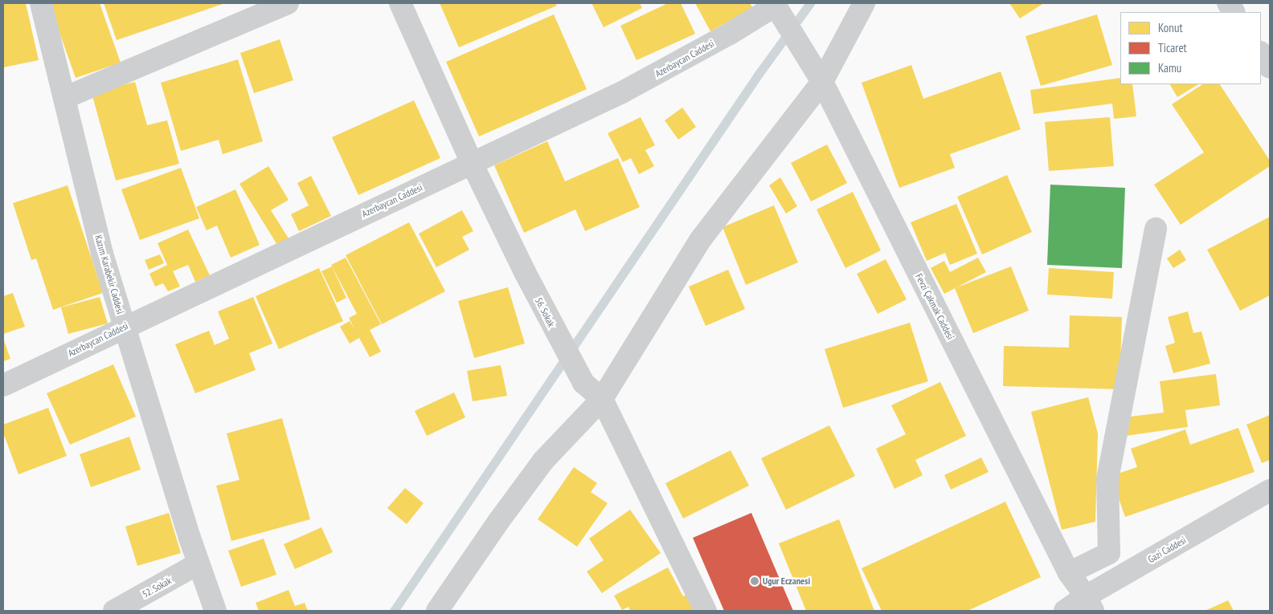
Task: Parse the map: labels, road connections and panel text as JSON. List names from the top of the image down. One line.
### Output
{"streets":{"street":["Azerbaycan Caddesi","Kazım Karabekir Caddesi","Fevzi Çakmak Caddesi","56. Sokak","Gazi Caddesi","52. Sokak"]},"crossings":[["Azerbaycan Caddesi","Kazım Karabekir Caddesi"],["Azerbaycan Caddesi","Fevzi Çakmak Caddesi"],["Azerbaycan Caddesi","56. Sokak"],["Kazım Karabekir Caddesi","52. Sokak"],["Fevzi Çakmak Caddesi","Gazi Caddesi"]],"places":["Ugur Eczanesi"],"legend":["Konut","Ticaret","Kamu"]}
